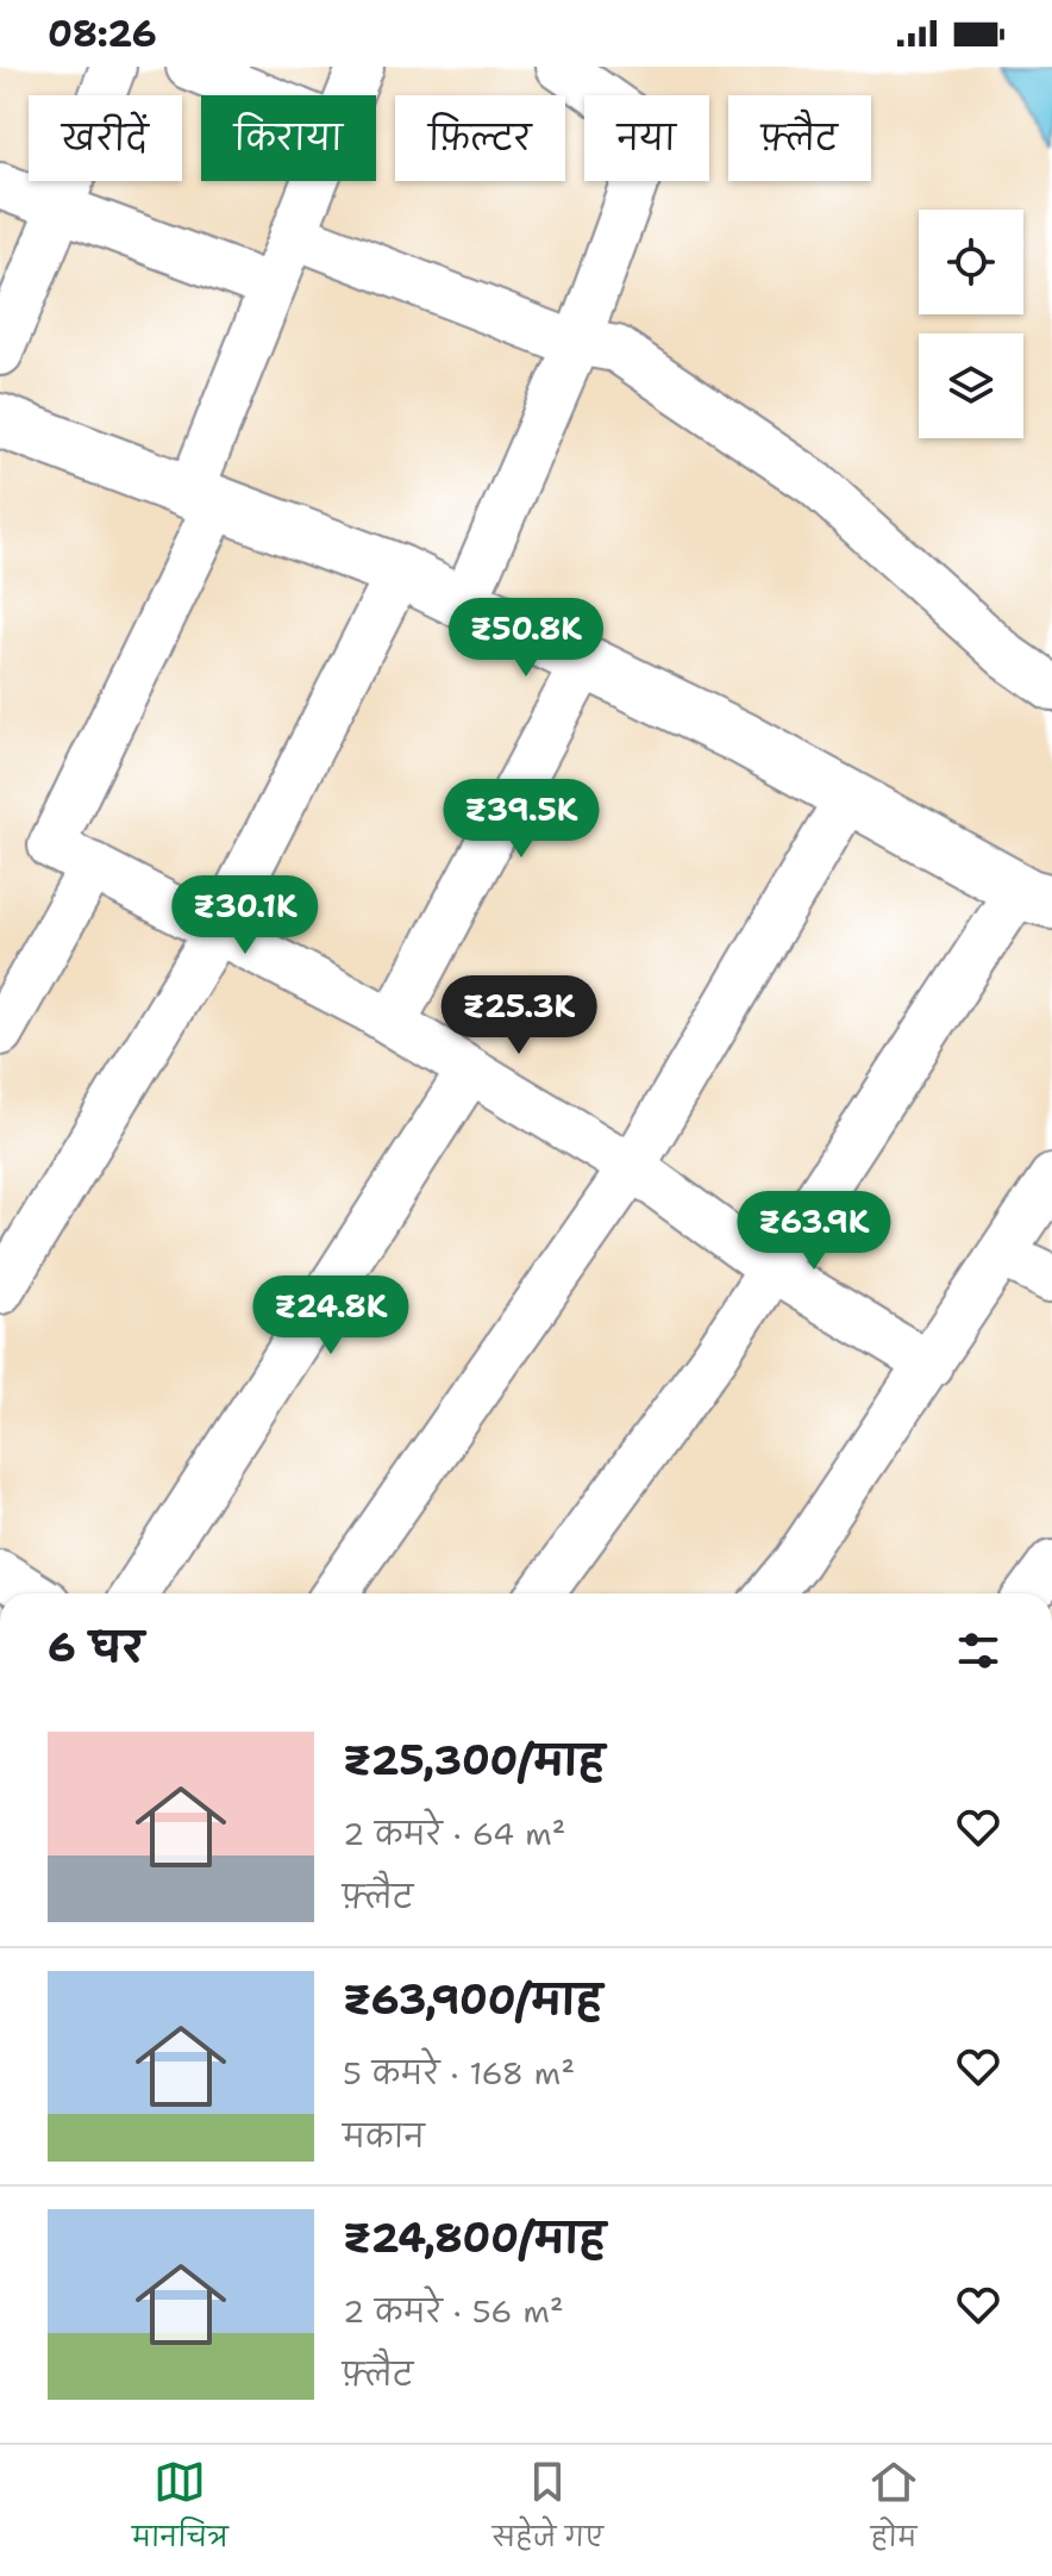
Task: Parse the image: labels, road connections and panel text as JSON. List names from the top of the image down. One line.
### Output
{"page":{"status":"08:26","chip":["खरीदें","किराया","फ़िल्टर","नया","फ़्लैट"],"price":["₹50.8K","₹39.5K","₹30.1K","₹25.3K","₹63.9K","₹24.8K"],"heading":"6 घर","list":[{"name":"₹25,300/माह","note":"2 कमरे · 64 m² · फ़्लैट"},{"name":"₹63,900/माह","note":"5 कमरे · 168 m² · मकान"},{"name":"₹24,800/माह","note":"2 कमरे · 56 m² · फ़्लैट"}],"tabs":["मानचित्र","सहेजे गए","होम"]}}
